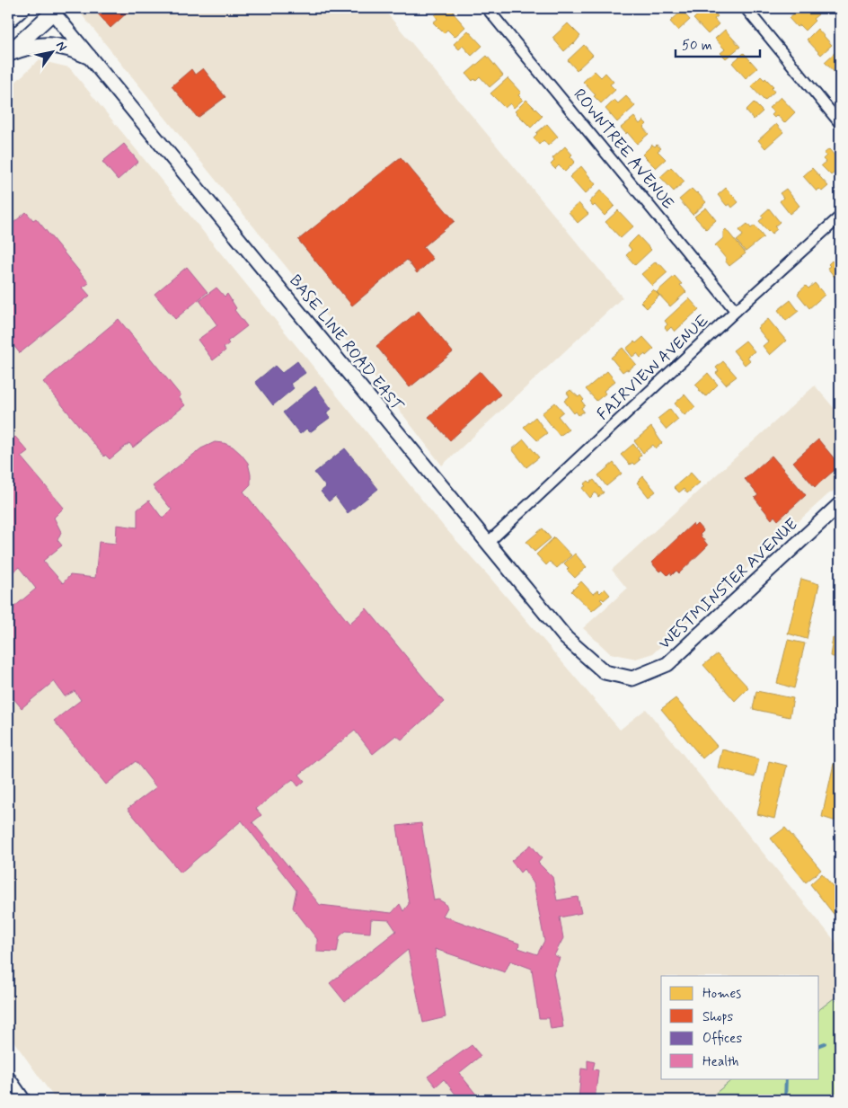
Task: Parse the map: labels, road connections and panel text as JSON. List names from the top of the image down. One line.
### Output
{"streets":{"street":["ROWNTREE AVENUE","BASE LINE ROAD EAST","FAIRVIEW AVENUE","WESTMINSTER AVENUE"]},"crossings":[["ROWNTREE AVENUE","FAIRVIEW AVENUE"],["BASE LINE ROAD EAST","FAIRVIEW AVENUE"],["BASE LINE ROAD EAST","WESTMINSTER AVENUE"]],"legend":["Homes","Shops","Offices","Health"],"scale_bar":"50 m","north":"top right"}
